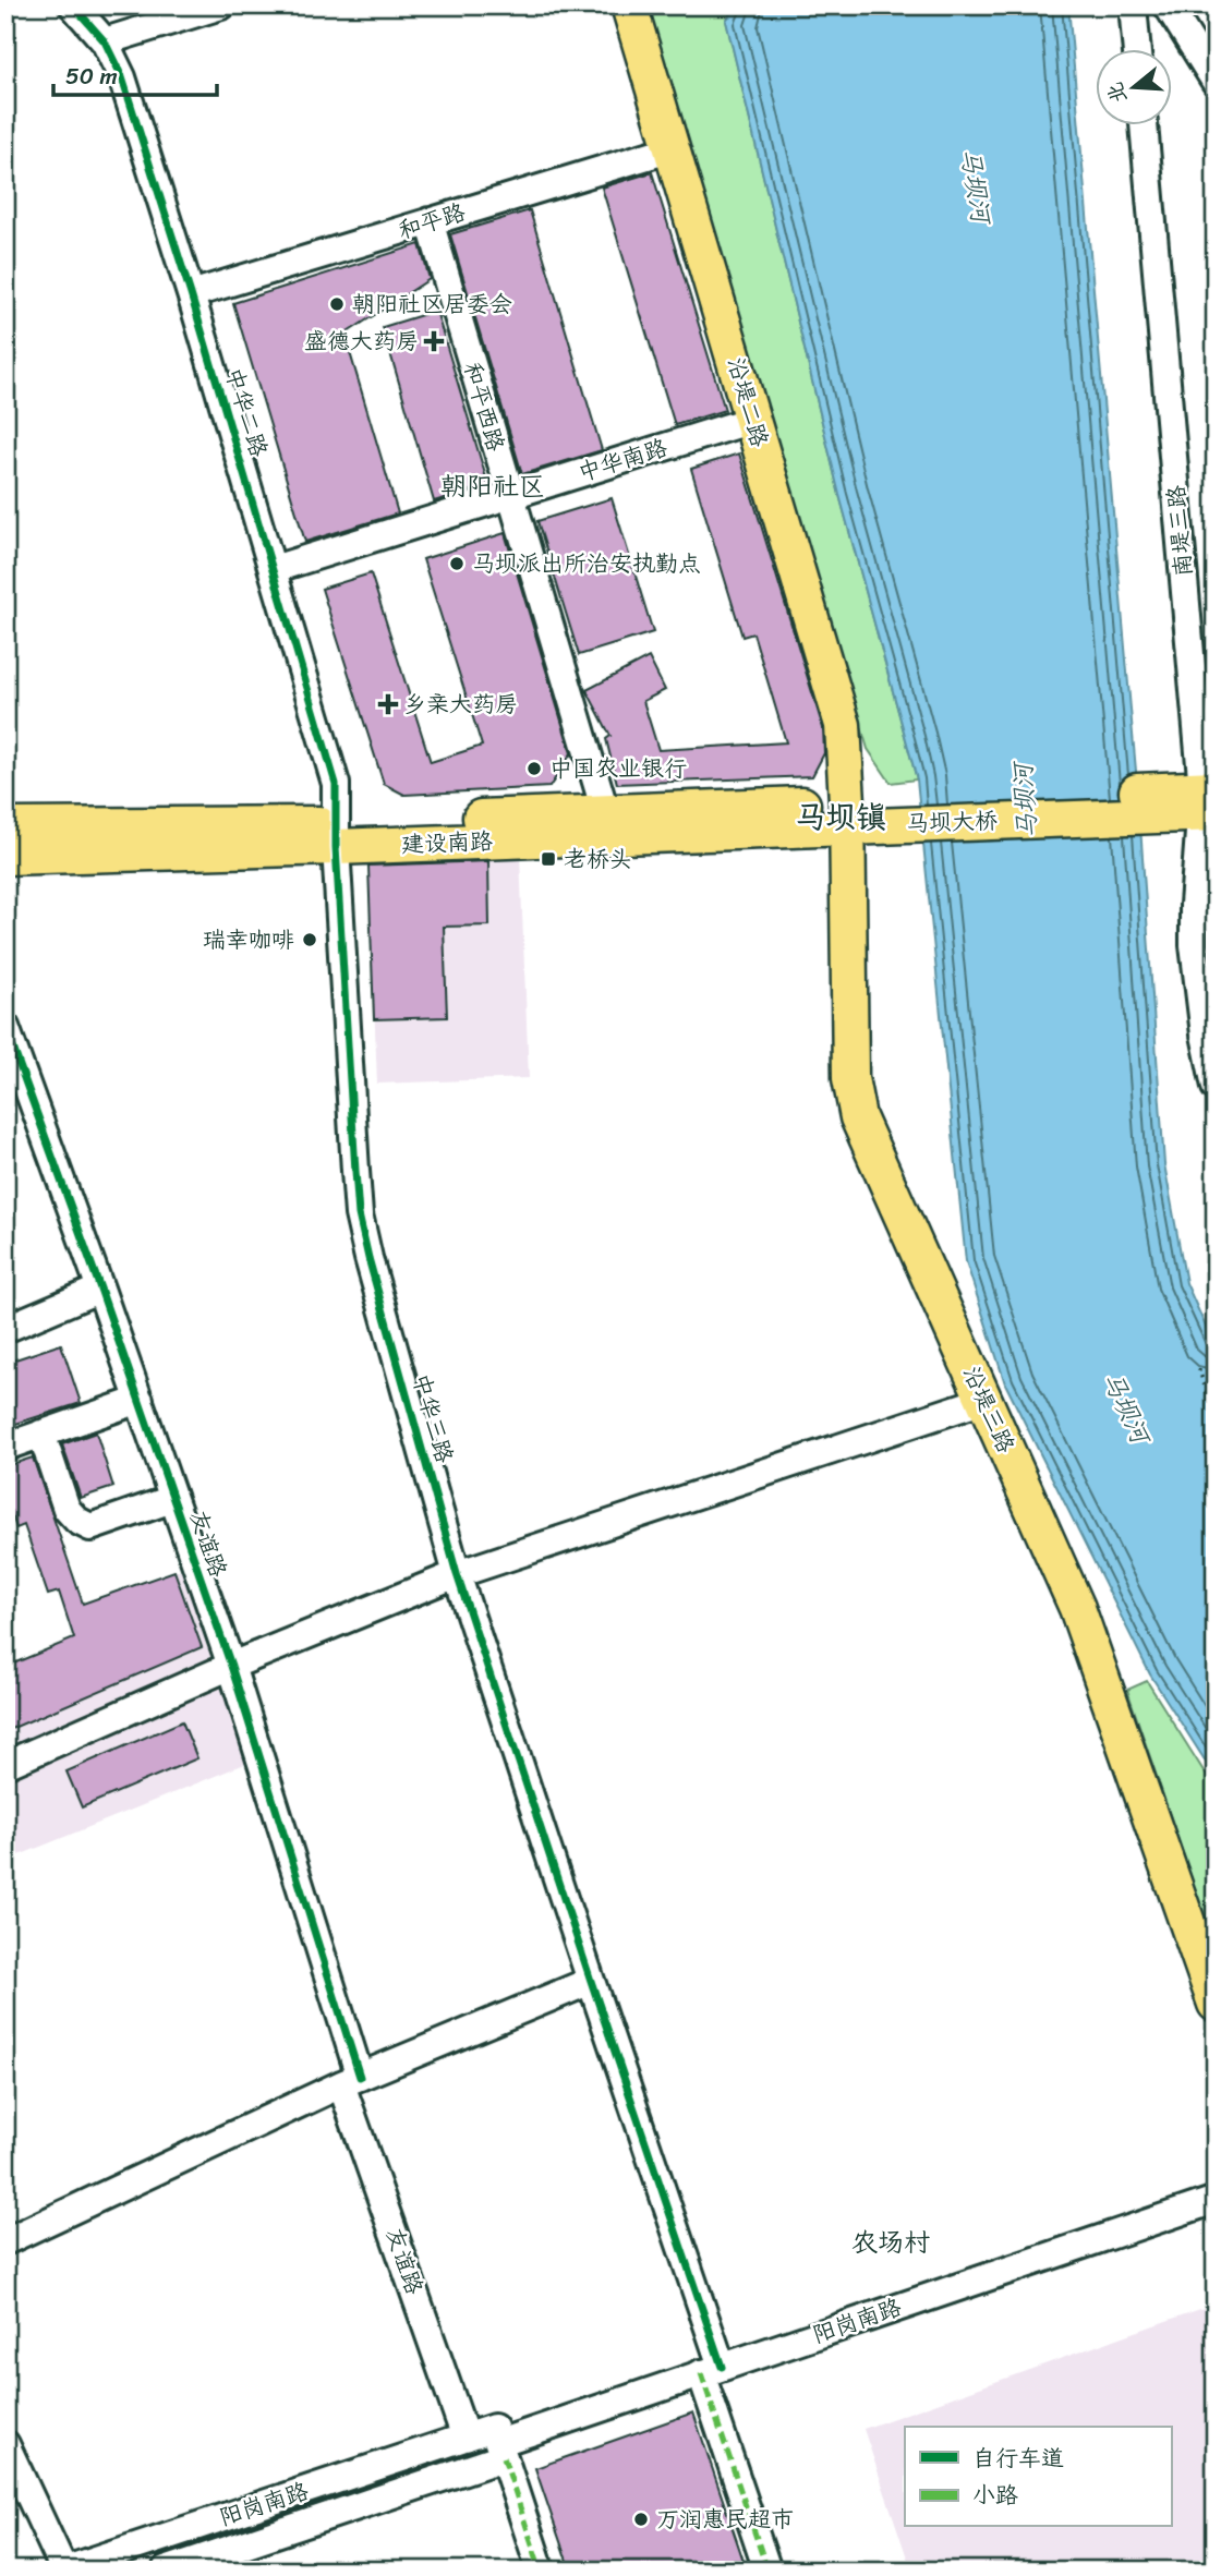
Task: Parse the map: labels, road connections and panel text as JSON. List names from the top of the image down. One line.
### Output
{"streets":{"main road":["沿堤二路","马坝大桥","建设南路","沿堤三路"],"street":["和平路","和平西路","中华二路","中华南路","南堤三路","中华三路","友谊路","阳岗南路"]},"crossings":[["和平路","沿堤二路"],["和平路","和平西路"],["和平路","中华二路"],["沿堤二路","中华南路"],["沿堤二路","建设南路"],["沿堤二路","沿堤三路"],["和平西路","中华南路"],["和平西路","建设南路"],["中华二路","中华南路"],["中华二路","建设南路"],["中华二路","中华三路"],["南堤三路","马坝大桥"],["马坝大桥","建设南路"],["建设南路","沿堤三路"],["建设南路","中华三路"],["中华三路","阳岗南路"],["友谊路","阳岗南路"]],"districts":["朝阳社区","马坝镇","农场村"],"water":["马坝河"],"places":{"other":["朝阳社区居委会","马坝派出所治安执勤点","中国农业银行","瑞幸咖啡","万润惠民超市"],"health":["盛德大药房","乡亲大药房"],"transit":["老桥头"]},"legend":["自行车道","小路"],"scale_bar":"50 m","north":"left"}
